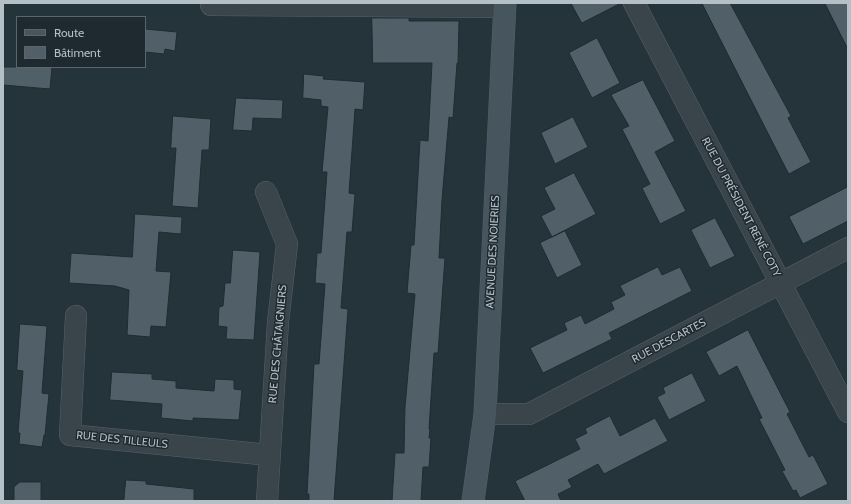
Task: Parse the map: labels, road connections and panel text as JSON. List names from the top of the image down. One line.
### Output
{"streets":{"street":["RUE DU PRÉSIDENT RENÉ COTY","AVENUE DES NOIERIES","RUE DESCARTES","RUE DES CHÂTAIGNIERS","RUE DES TILLEULS"]},"crossings":[["RUE DU PRÉSIDENT RENÉ COTY","RUE DESCARTES"],["AVENUE DES NOIERIES","RUE DESCARTES"],["RUE DES CHÂTAIGNIERS","RUE DES TILLEULS"]],"legend":["Route","Bâtiment"]}
